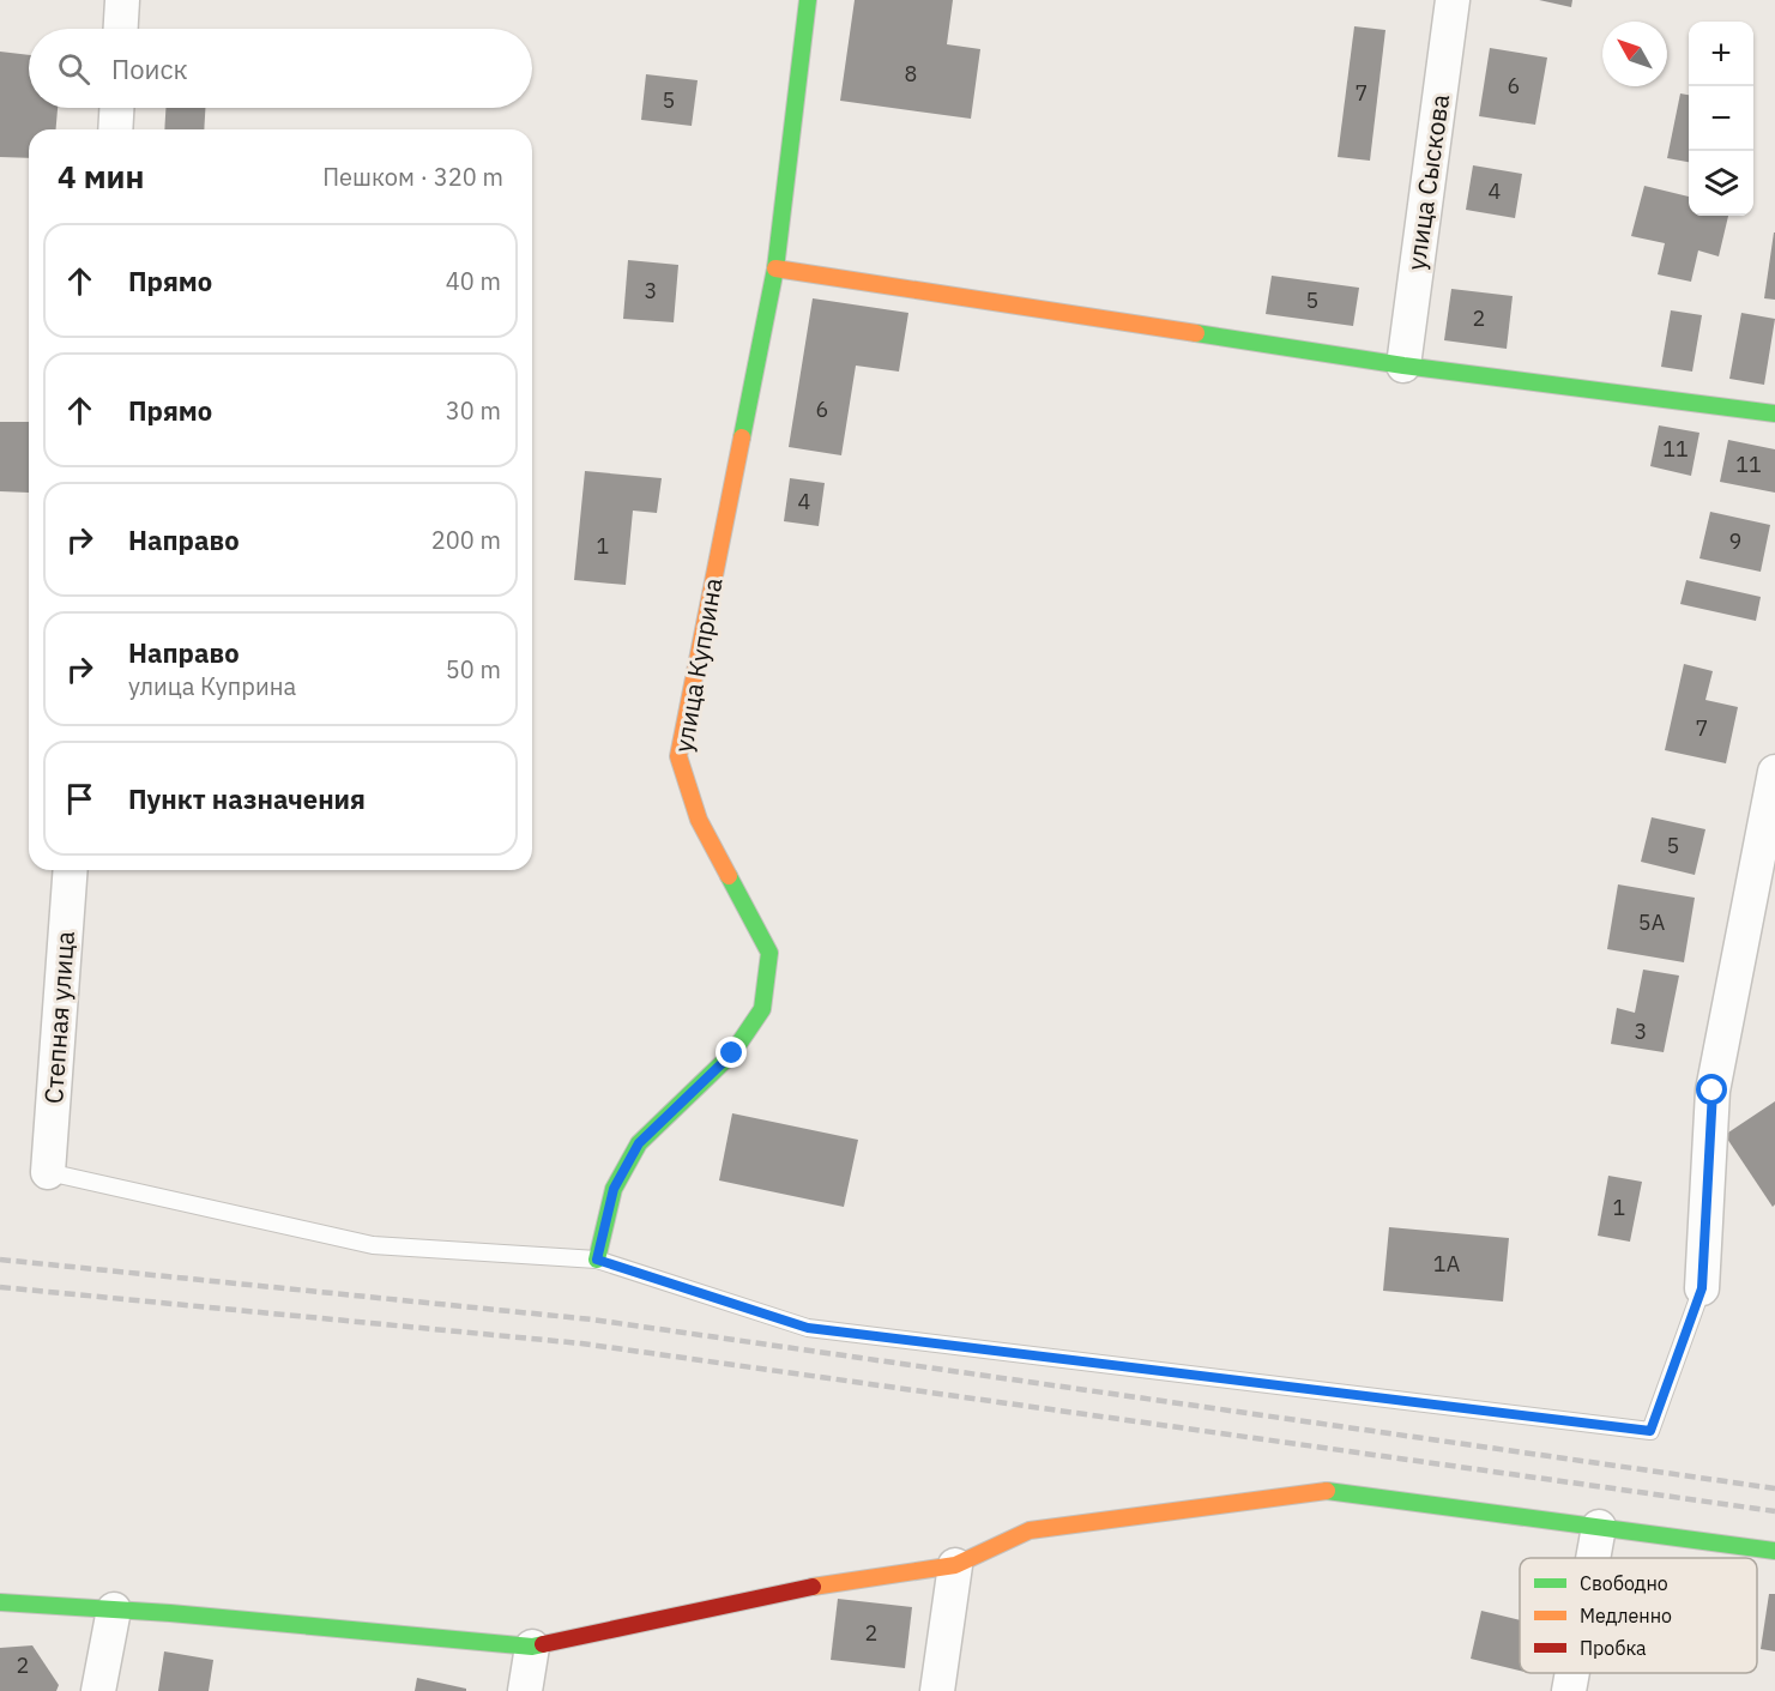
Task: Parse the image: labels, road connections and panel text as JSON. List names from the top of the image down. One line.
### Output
{"streets":{"street":["улица Сыскова","улица Куприна","Степная улица"]},"house_numbers":["8","6","7","5","4","3","5","2","6","11","11","4","9","1","7","5","5А","3","1","1А","2","2"],"legend":["Свободно","Медленно","Пробка"],"north":"top left","page":{"map_buttons":["+","−"],"search":"Поиск","heading":["4 мин","Пешком · 320 m"],"list":[["Прямо","40 m"],["Прямо","30 m"],["Направо","200 m"],["Направо","улица Куприна","50 m"],"Пункт назначения"]}}
